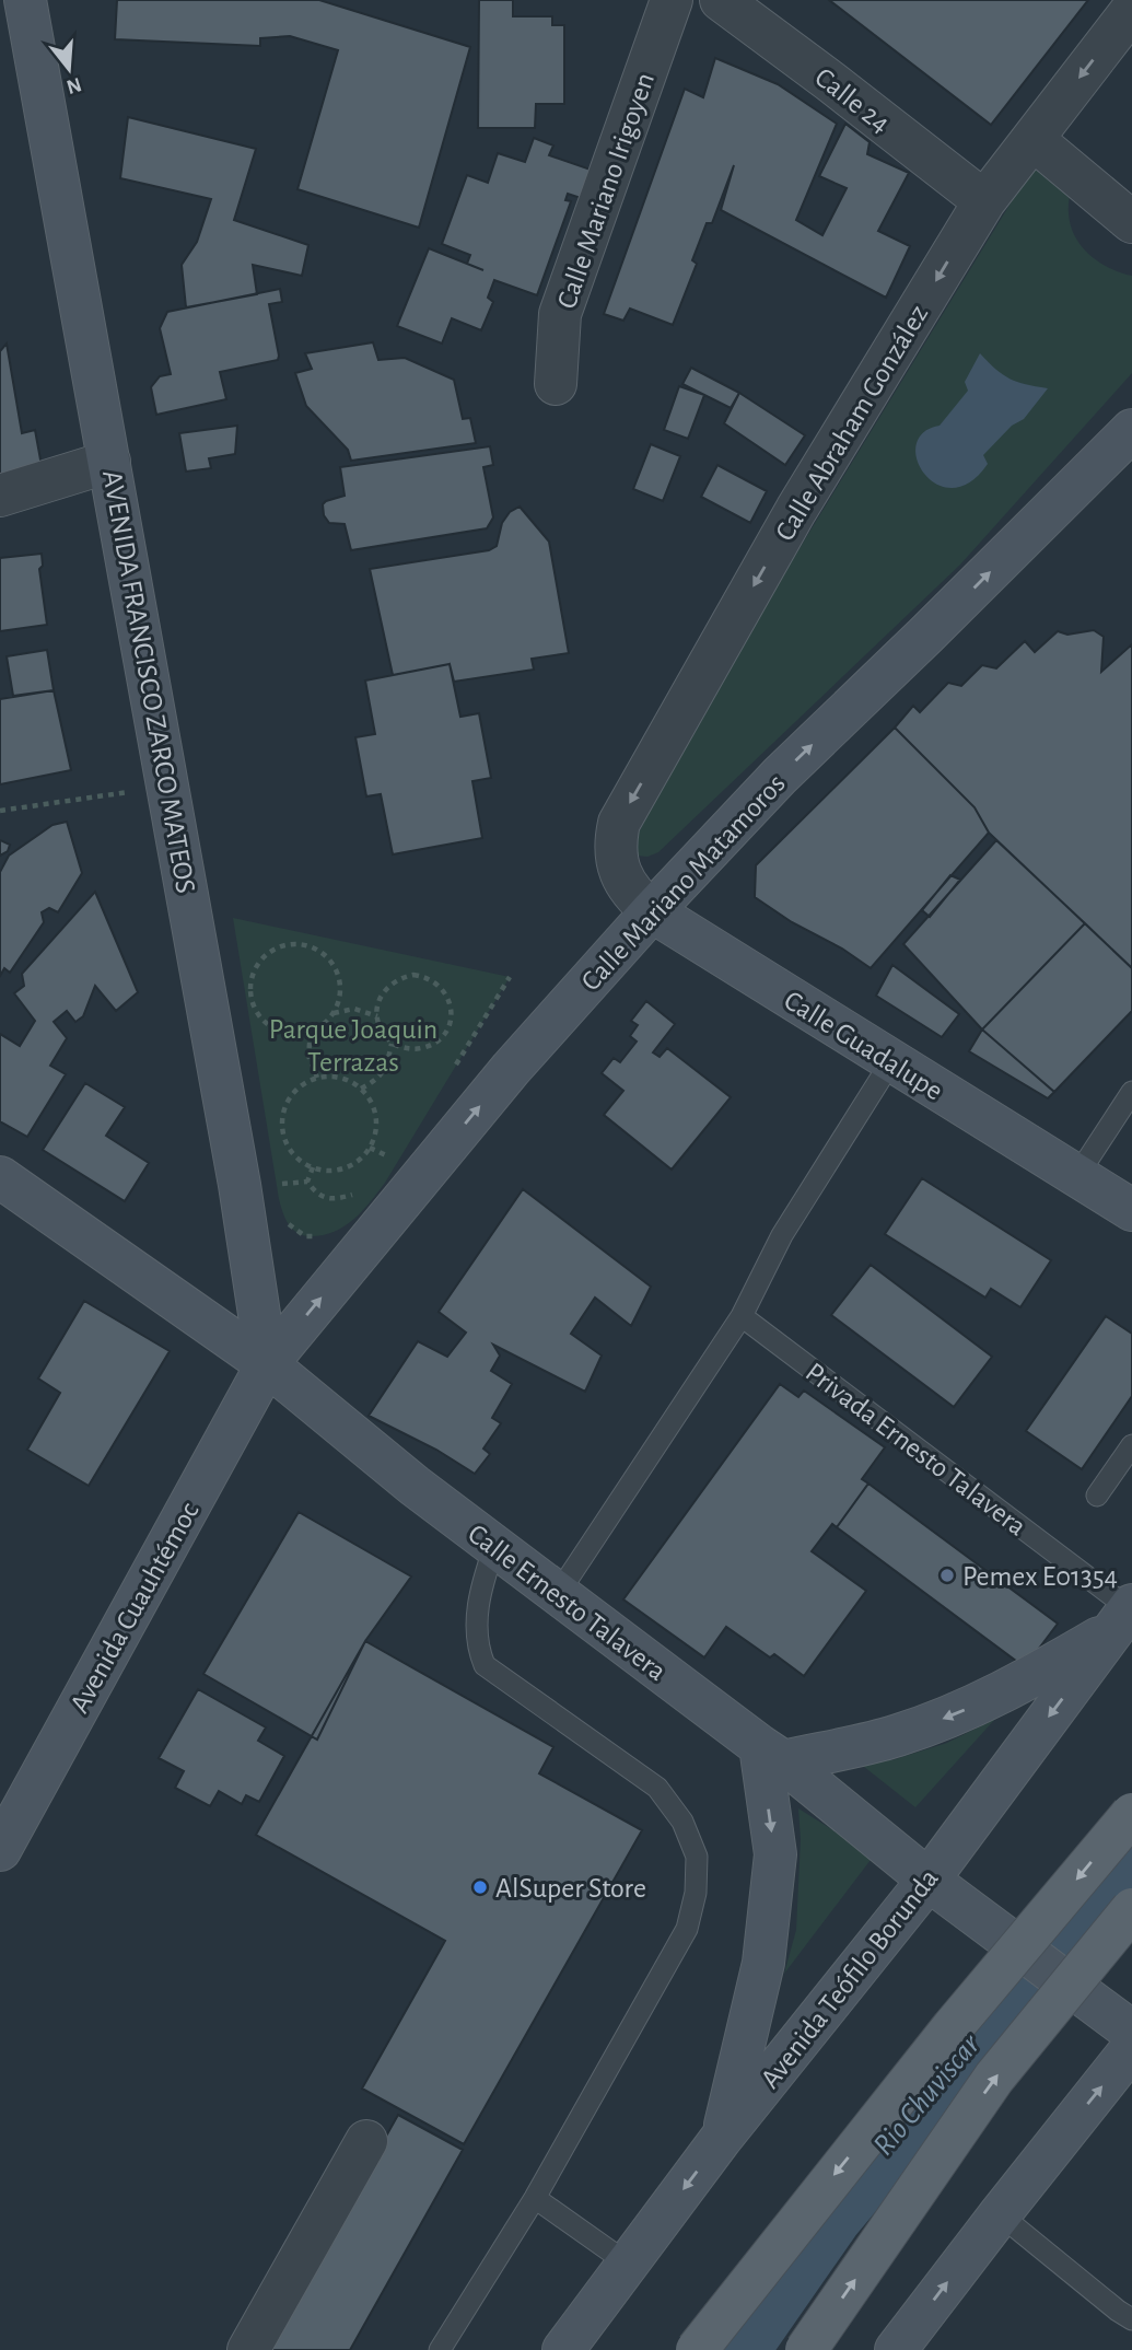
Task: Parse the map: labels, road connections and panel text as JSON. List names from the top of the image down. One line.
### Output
{"streets":{"main road":["AVENIDA FRANCISCO ZARCO MATEOS","Calle Mariano Matamoros","Calle Guadalupe","Calle Ernesto Talavera","Avenida Cuauhtémoc","Avenida Teófilo Borunda"],"street":["Calle 24","Calle Mariano Irigoyen","Calle Abraham González"],"lane":["Privada Ernesto Talavera"]},"crossings":[["Calle 24","Calle Abraham González"],["Calle Abraham González","Calle Guadalupe"],["AVENIDA FRANCISCO ZARCO MATEOS","Calle Mariano Matamoros"],["AVENIDA FRANCISCO ZARCO MATEOS","Calle Ernesto Talavera"],["AVENIDA FRANCISCO ZARCO MATEOS","Avenida Cuauhtémoc"],["Calle Mariano Matamoros","Calle Guadalupe"],["Calle Mariano Matamoros","Calle Ernesto Talavera"],["Calle Mariano Matamoros","Avenida Cuauhtémoc"],["Privada Ernesto Talavera","Avenida Teófilo Borunda"],["Calle Ernesto Talavera","Avenida Cuauhtémoc"],["Calle Ernesto Talavera","Avenida Teófilo Borunda"]],"one_way":["Calle Abraham González","Calle Mariano Matamoros"],"water":["Rio Chuviscar"],"parks":["Parque Joaquin Terrazas"],"places":["Pemex E01354","AlSuper Store"],"north":"bottom"}
